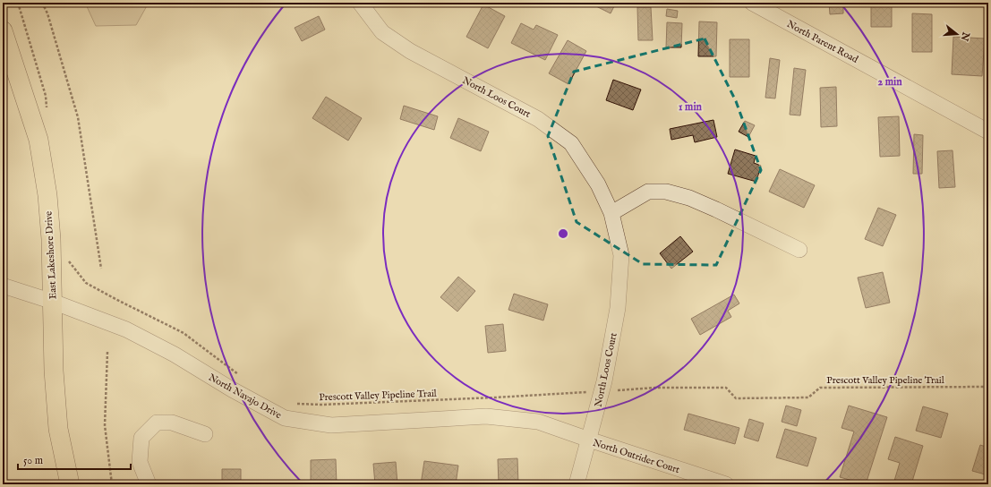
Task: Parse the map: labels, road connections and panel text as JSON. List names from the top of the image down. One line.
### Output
{"streets":{"main road":["East Lakeshore Drive"],"street":["North Parent Road","North Loos Court","North Navajo Drive","North Outrider Court"],"path":["Prescott Valley Pipeline Trail"]},"crossings":[["North Loos Court","Prescott Valley Pipeline Trail"],["North Loos Court","North Navajo Drive"],["North Loos Court","North Outrider Court"],["East Lakeshore Drive","North Navajo Drive"],["North Navajo Drive","North Outrider Court"]],"scale_bar":"50 m","north":"right","rings":["2 min","1 min"]}
